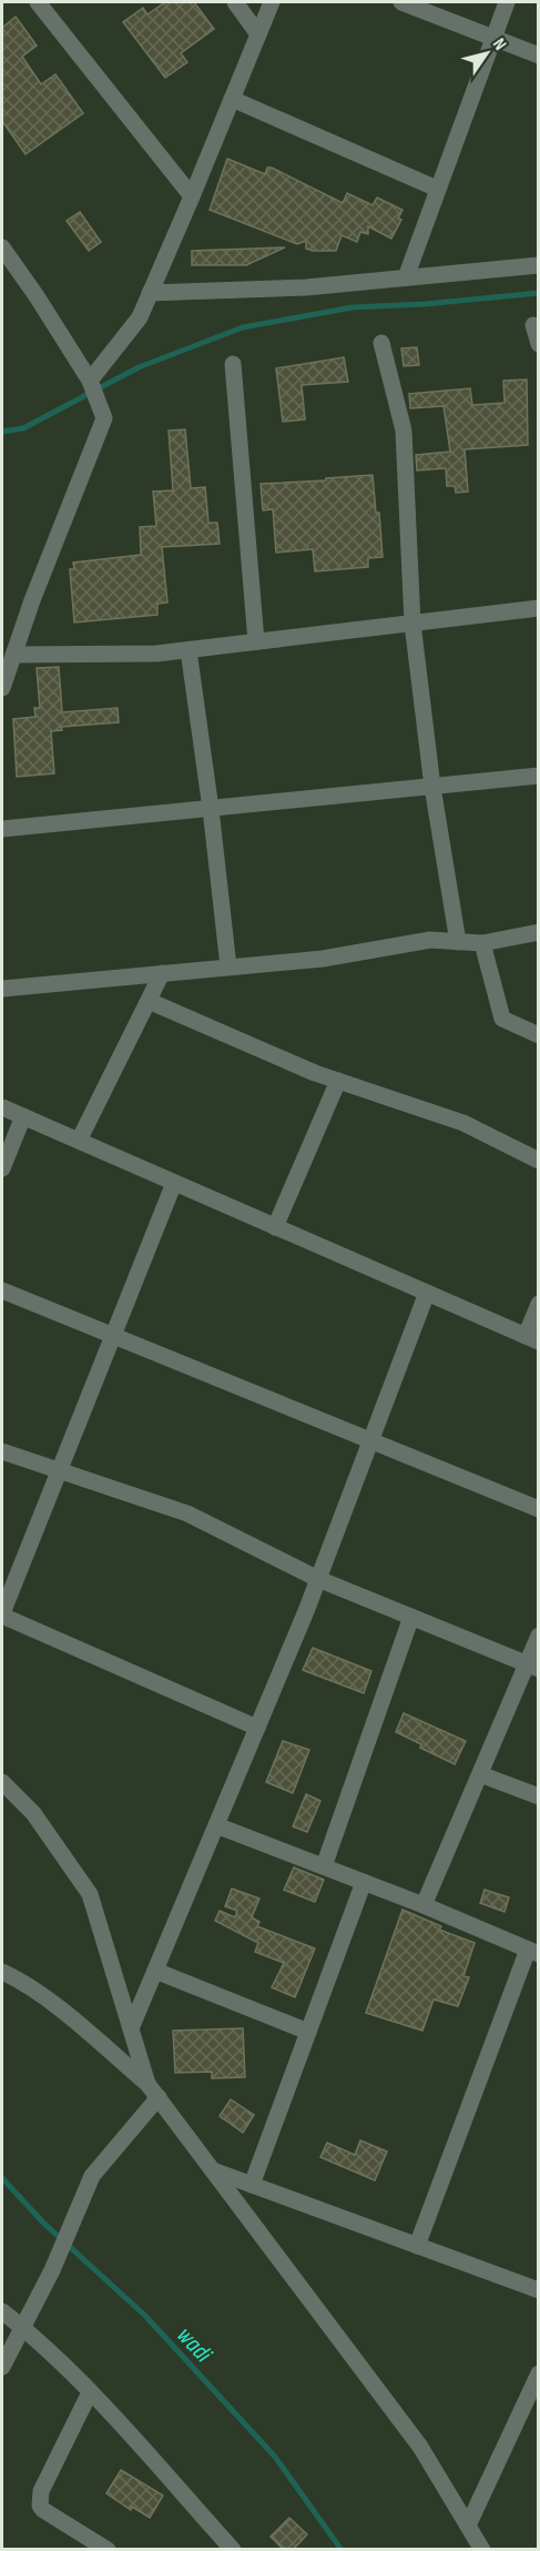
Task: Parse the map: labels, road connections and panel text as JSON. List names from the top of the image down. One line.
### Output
{"water":["wadi"],"north":"top right"}
